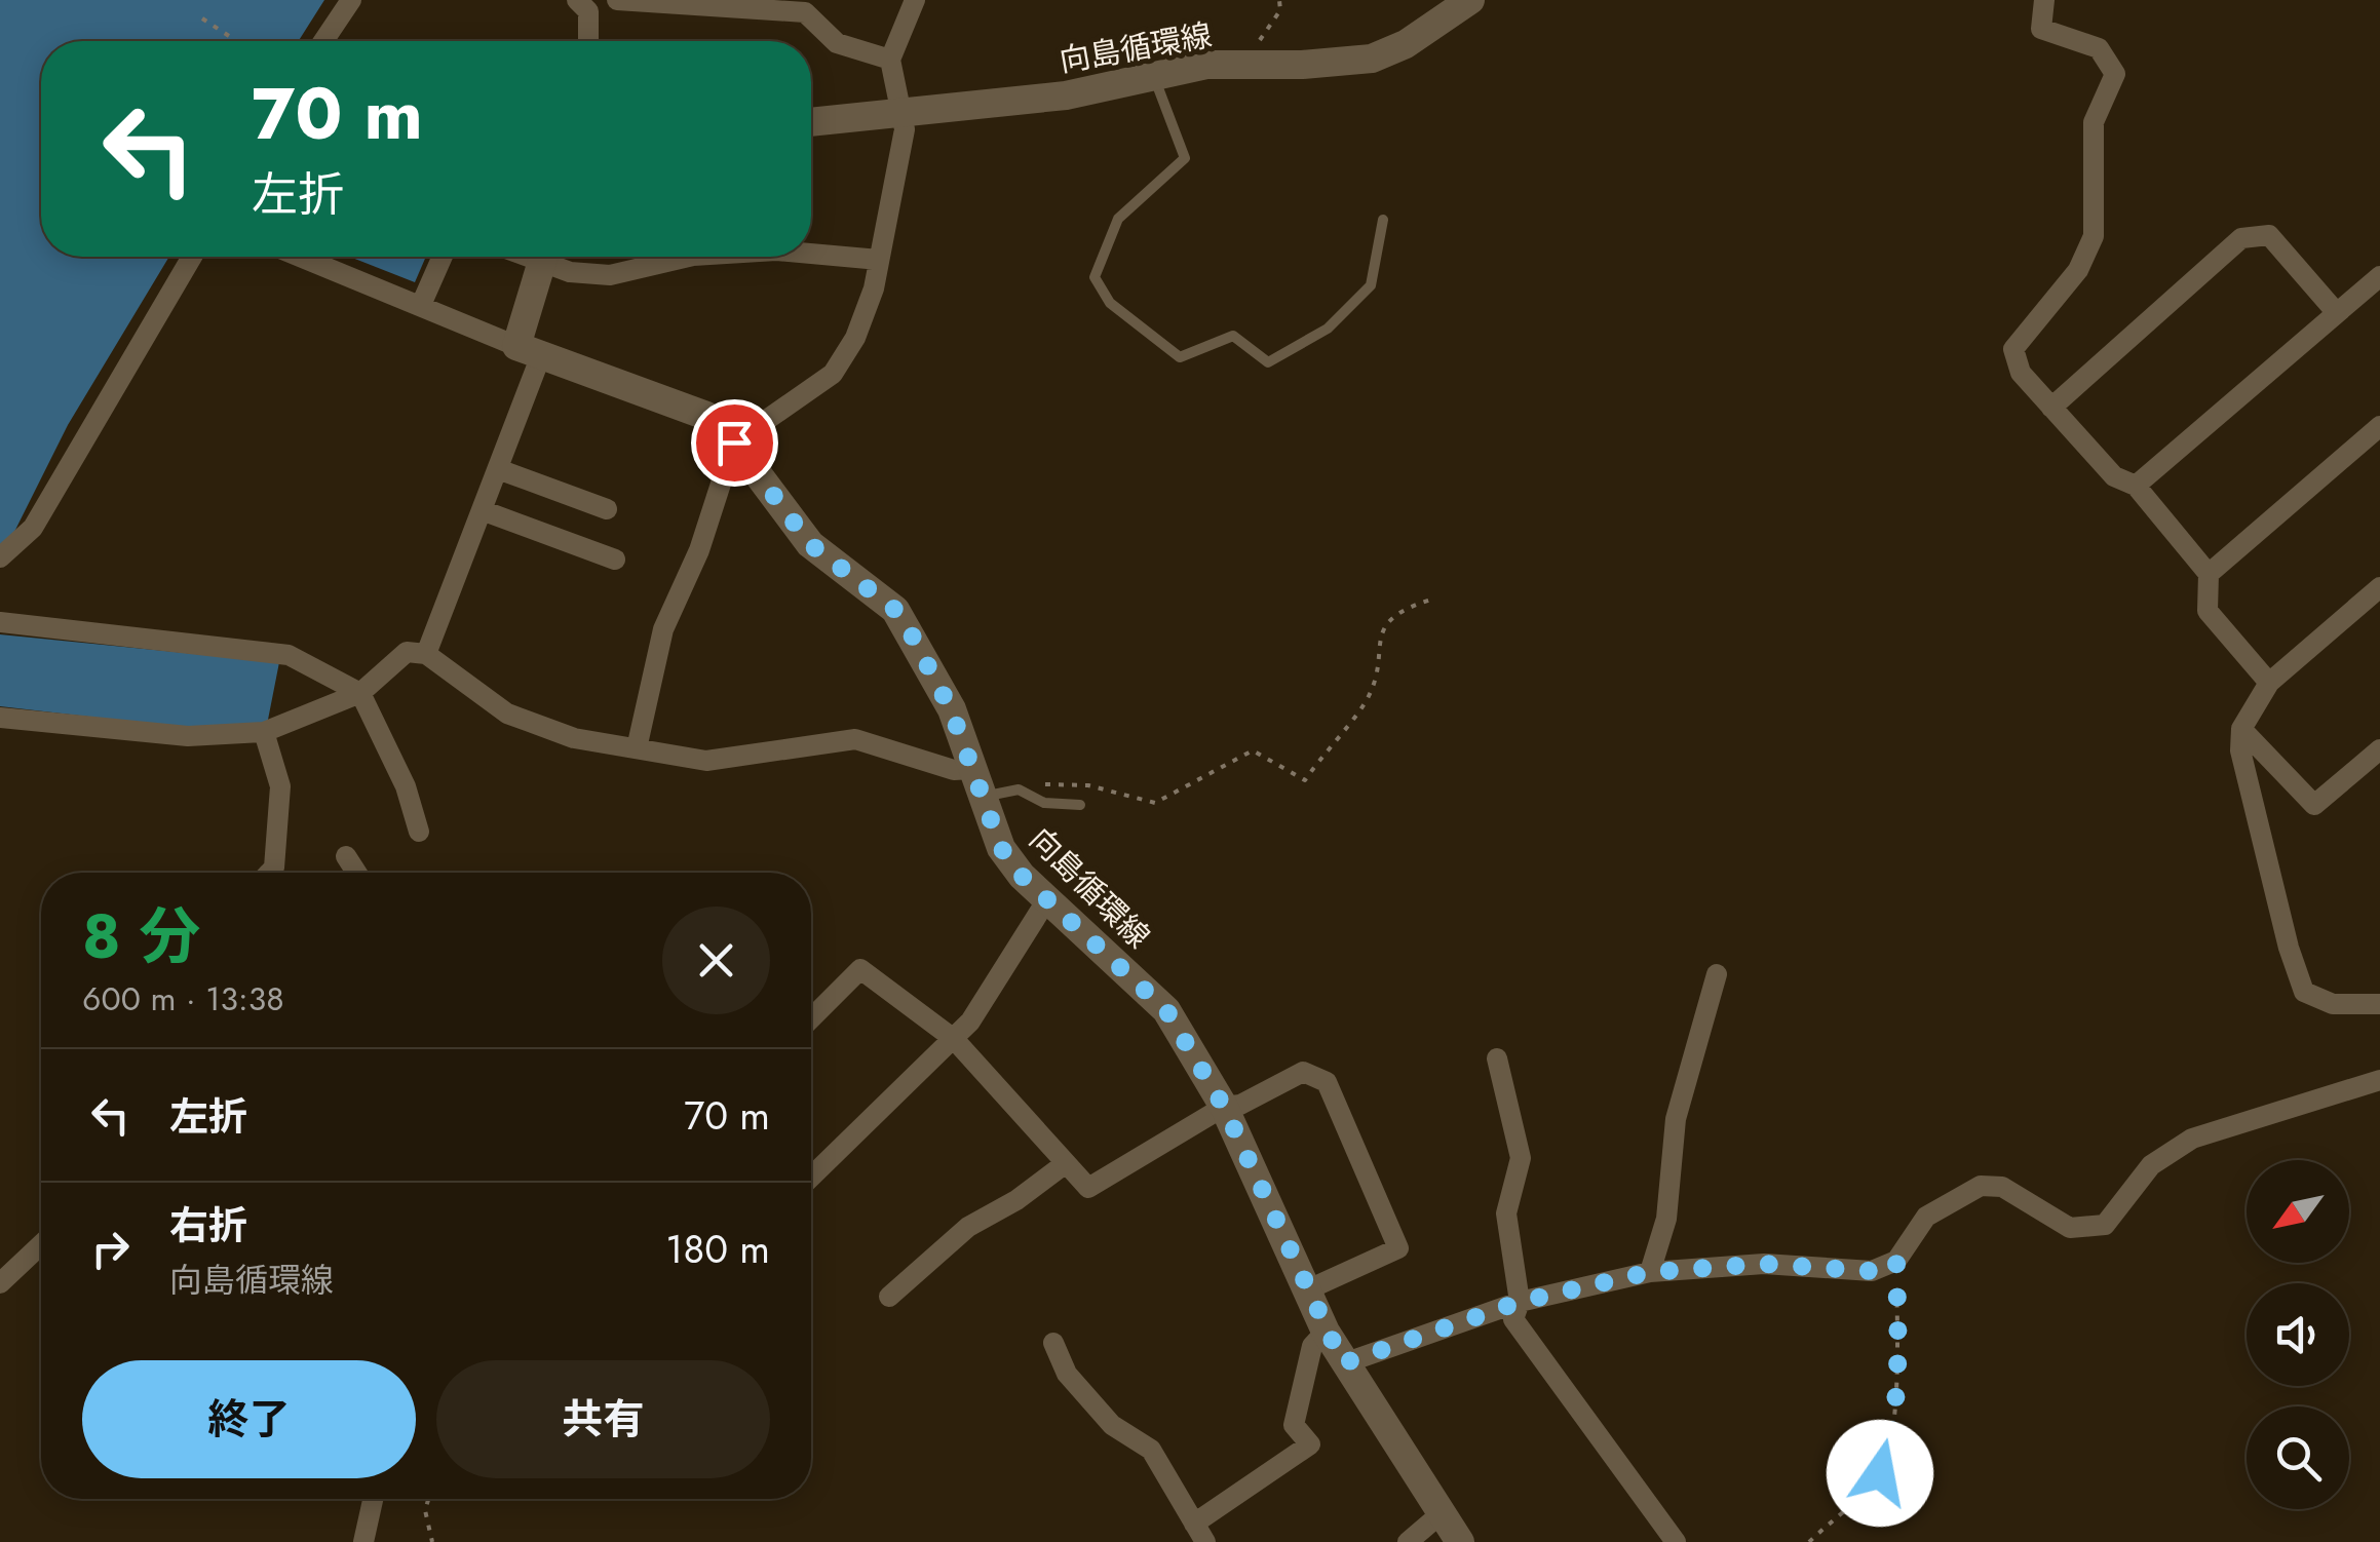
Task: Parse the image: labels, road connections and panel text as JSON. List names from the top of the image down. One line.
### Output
{"streets":{"main road":["向島循環線"]},"north":"bottom left","page":{"turn":["70 m","左折"],"heading":["8 分","600 m · 13:38"],"list":[{"name":"左折","value":"70 m"},{"name":"右折","note":"向島循環線","value":"180 m"}],"buttons":["終了","共有"]}}
